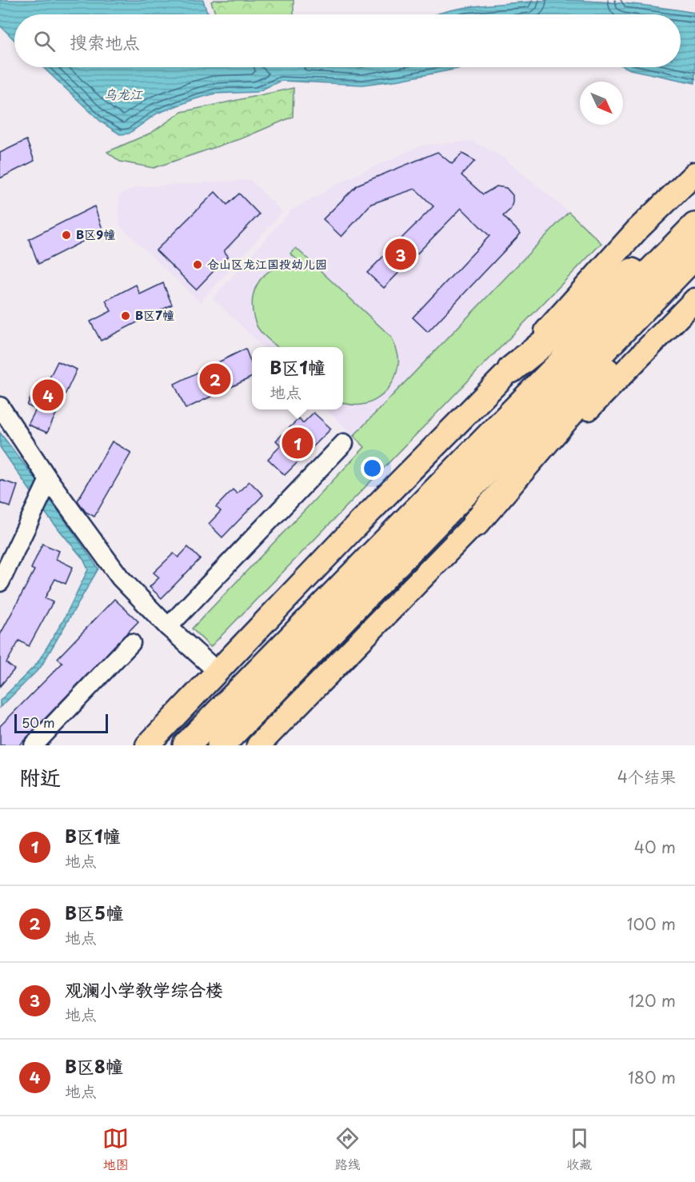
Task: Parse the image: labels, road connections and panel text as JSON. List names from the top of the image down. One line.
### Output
{"water":["乌龙江"],"places":["B区9幢","仓山区龙江国投幼儿园","B区7幢"],"scale_bar":"50 m","north":"bottom right","page":{"search":"搜索地点","pins":["3","2","4","1"],"popup":["B区1幢","地点"],"scale":"50 m","heading":["附近","4个结果"],"list":[{"mark":"1","name":"B区1幢","note":"地点","value":"40 m"},{"mark":"2","name":"B区5幢","note":"地点","value":"100 m"},{"mark":"3","name":"观澜小学教学综合楼","note":"地点","value":"120 m"},{"mark":"4","name":"B区8幢","note":"地点","value":"180 m"}],"nav":["地图","路线","收藏"]}}
